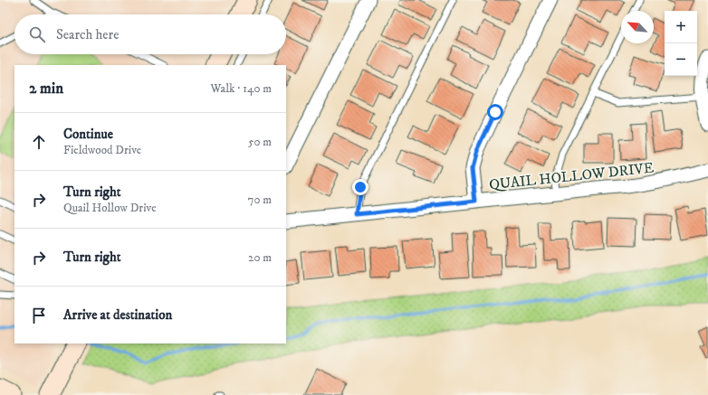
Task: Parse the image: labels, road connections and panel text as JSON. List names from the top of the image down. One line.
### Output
{"streets":{"street":["QUAIL HOLLOW DRIVE"]},"north":"top left","page":{"map_buttons":["+","−"],"search":"Search here","heading":["2 min","Walk · 140 m"],"list":[["Continue","Fieldwood Drive","50 m"],["Turn right","Quail Hollow Drive","70 m"],["Turn right","20 m"],"Arrive at destination"]}}
